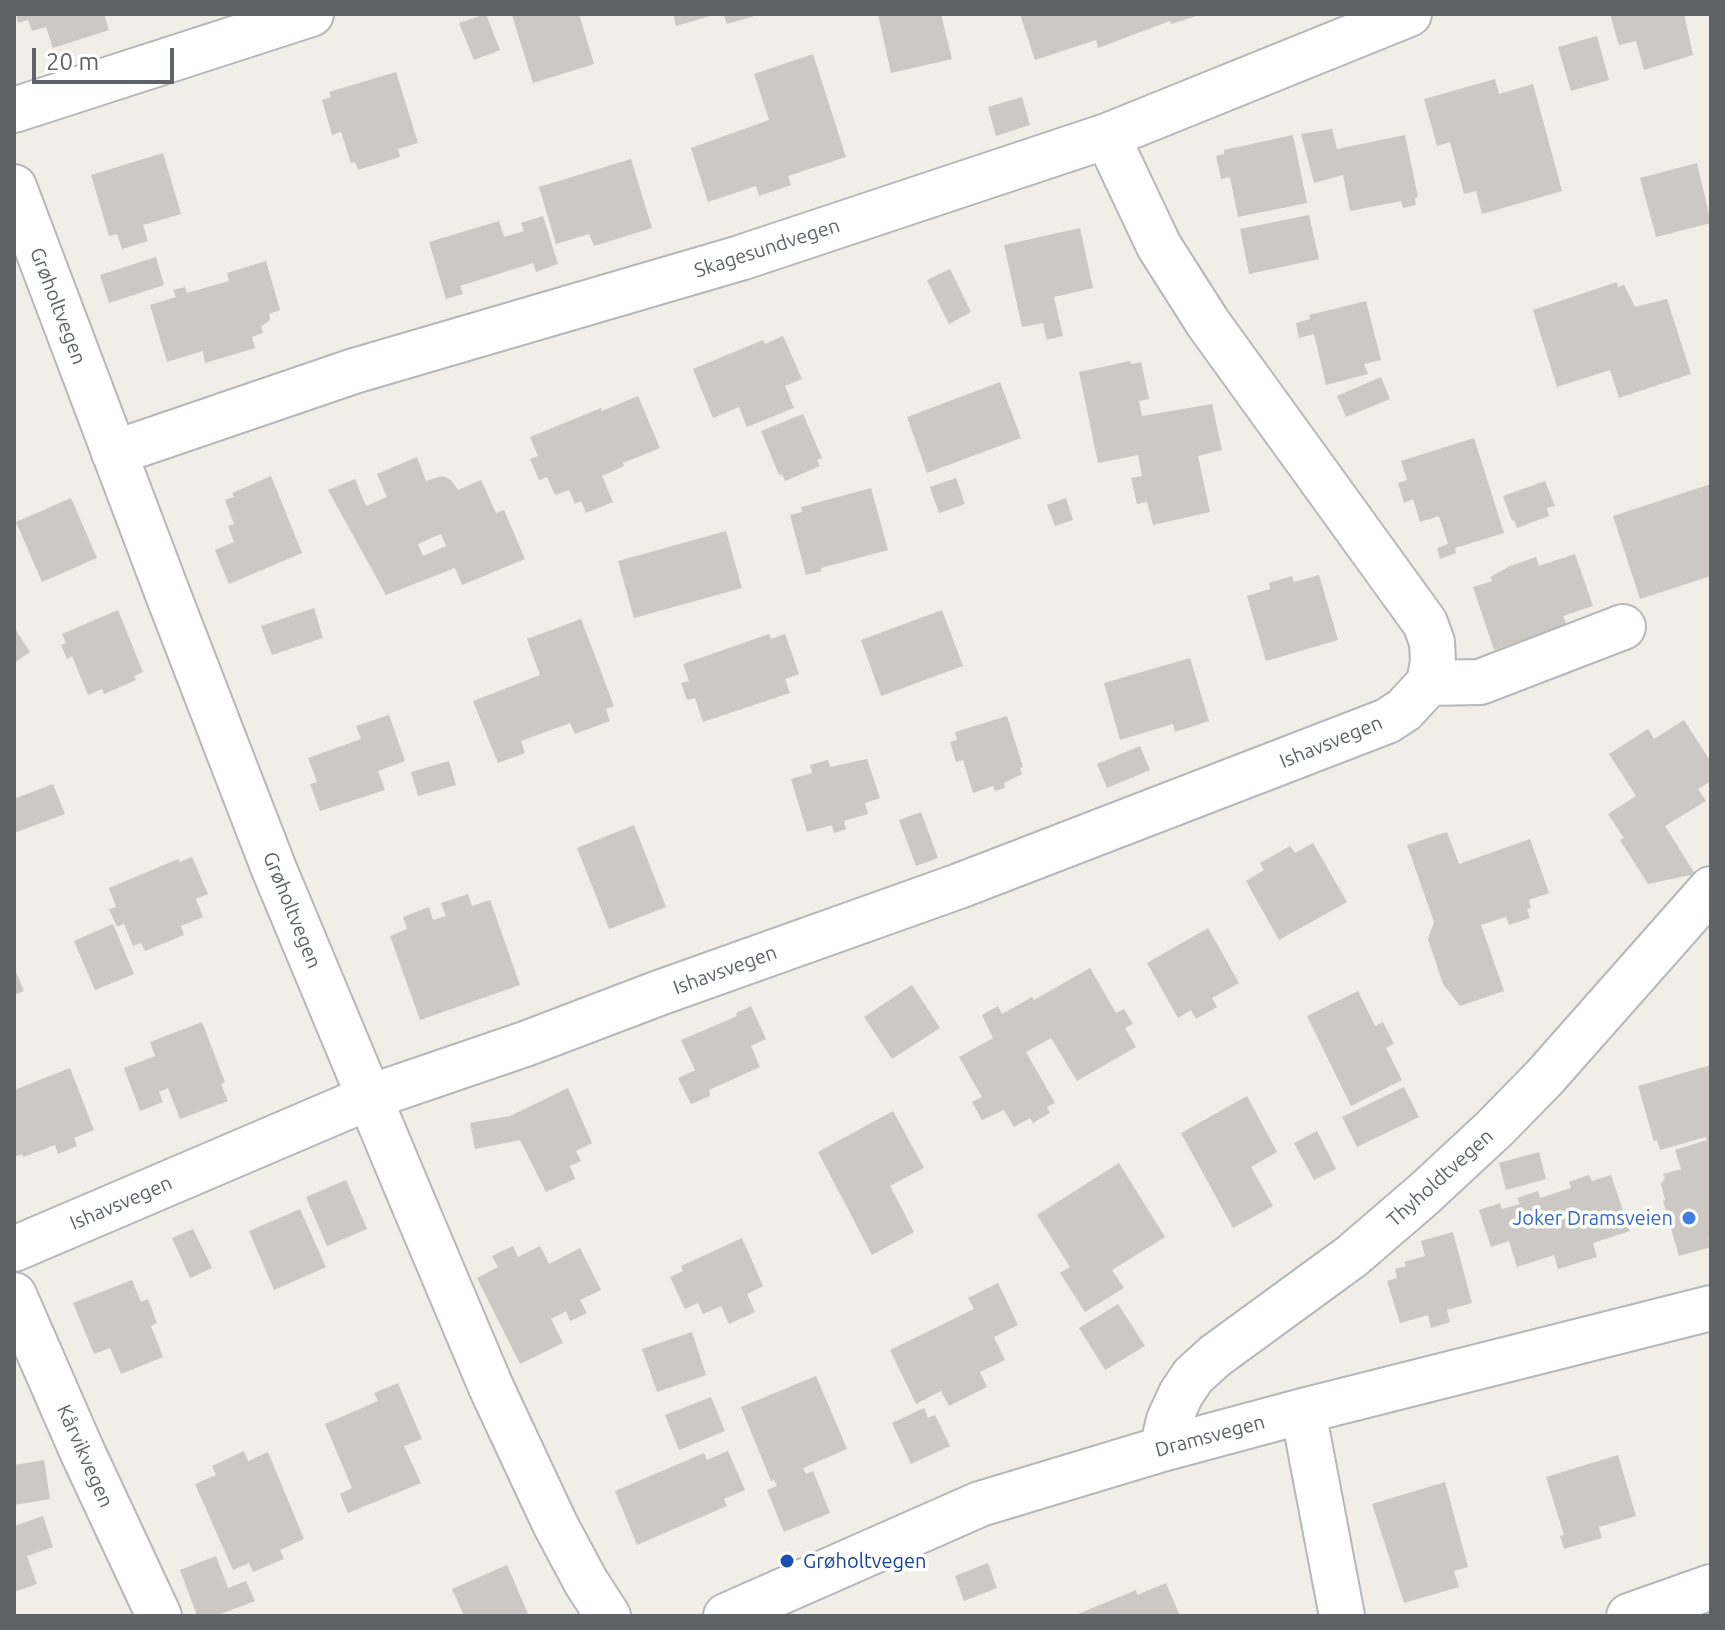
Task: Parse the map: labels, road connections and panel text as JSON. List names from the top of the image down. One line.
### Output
{"streets":{"street":["Skagesundvegen","Grøholtvegen","Ishavsvegen","Thyholdtvegen","Dramsvegen","Kårvikvegen"]},"crossings":[["Skagesundvegen","Grøholtvegen"],["Grøholtvegen","Ishavsvegen"],["Thyholdtvegen","Dramsvegen"]],"places":["Joker Dramsveien","Grøholtvegen"],"scale_bar":"20 m"}
